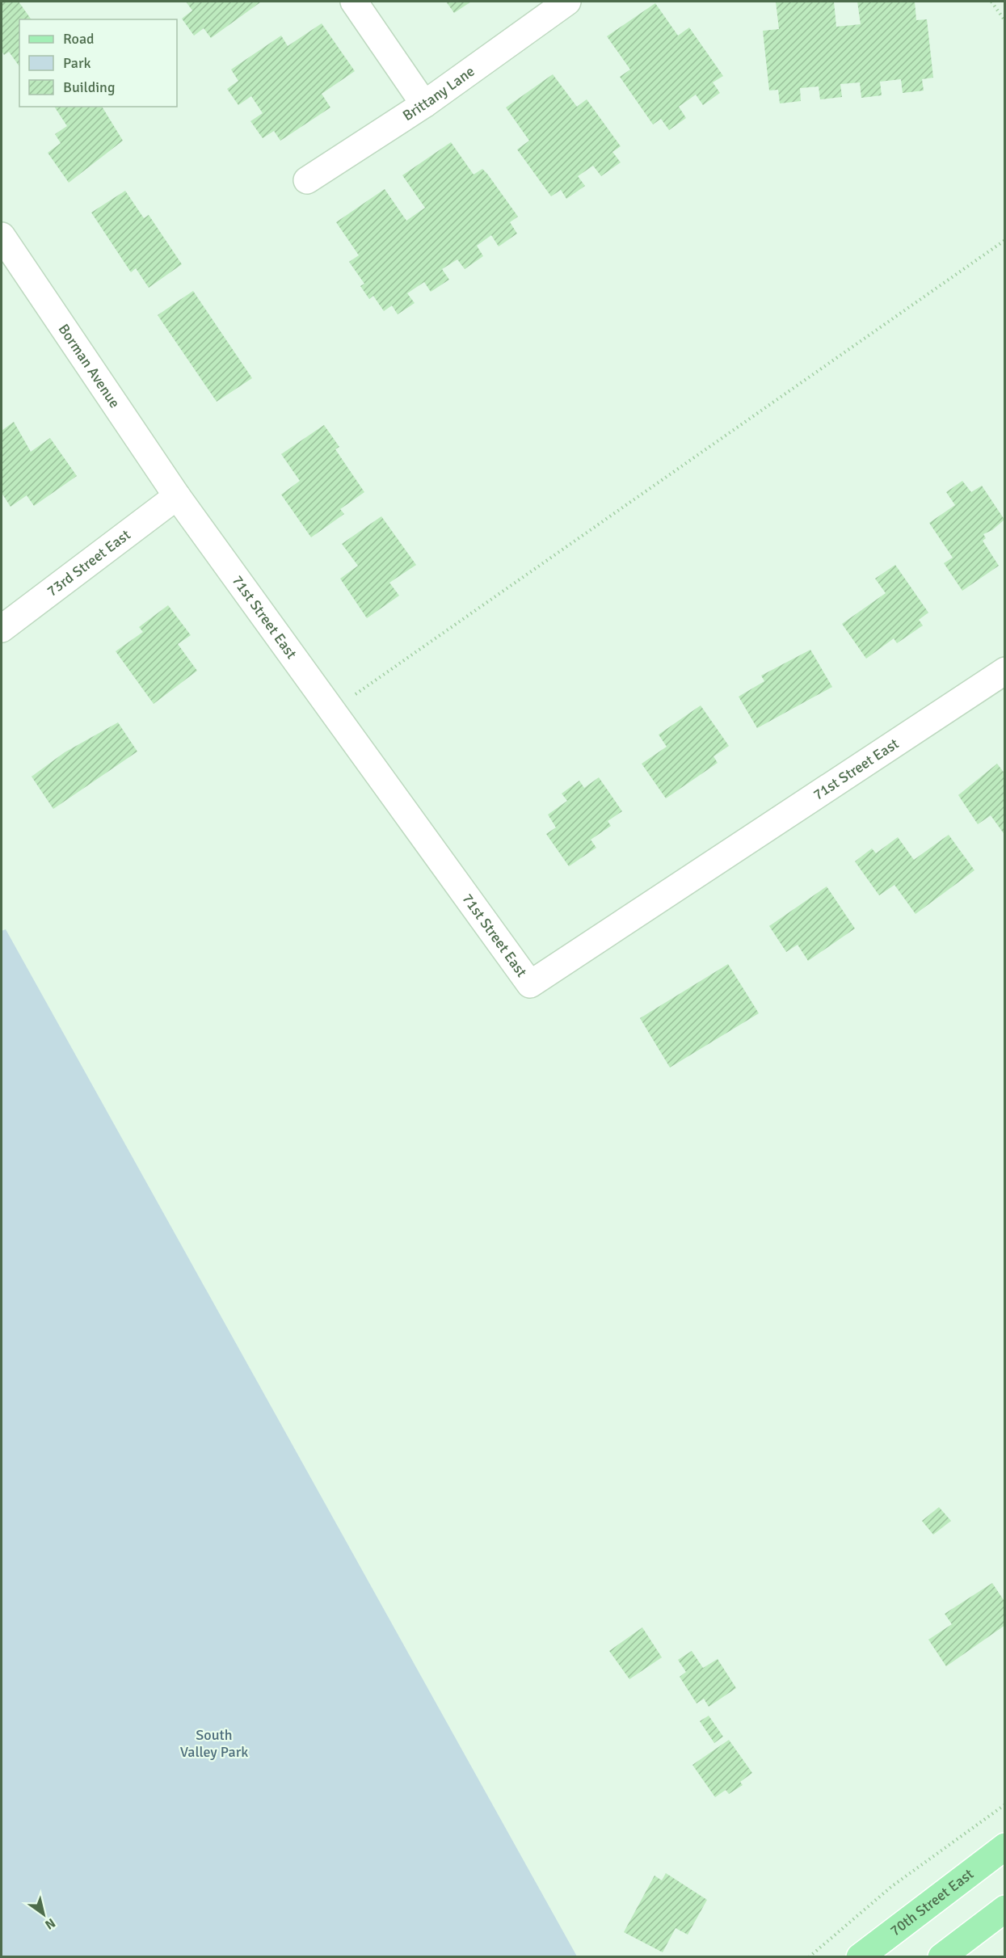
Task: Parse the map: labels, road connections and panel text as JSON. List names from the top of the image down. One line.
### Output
{"streets":{"main road":["70th Street East"],"street":["Brittany Lane","Borman Avenue","73rd Street East","71st Street East"]},"crossings":[["Borman Avenue","73rd Street East"],["Borman Avenue","71st Street East"],["73rd Street East","71st Street East"]],"parks":["South Valley Park"],"legend":["Road","Park","Building"],"north":"bottom right"}
